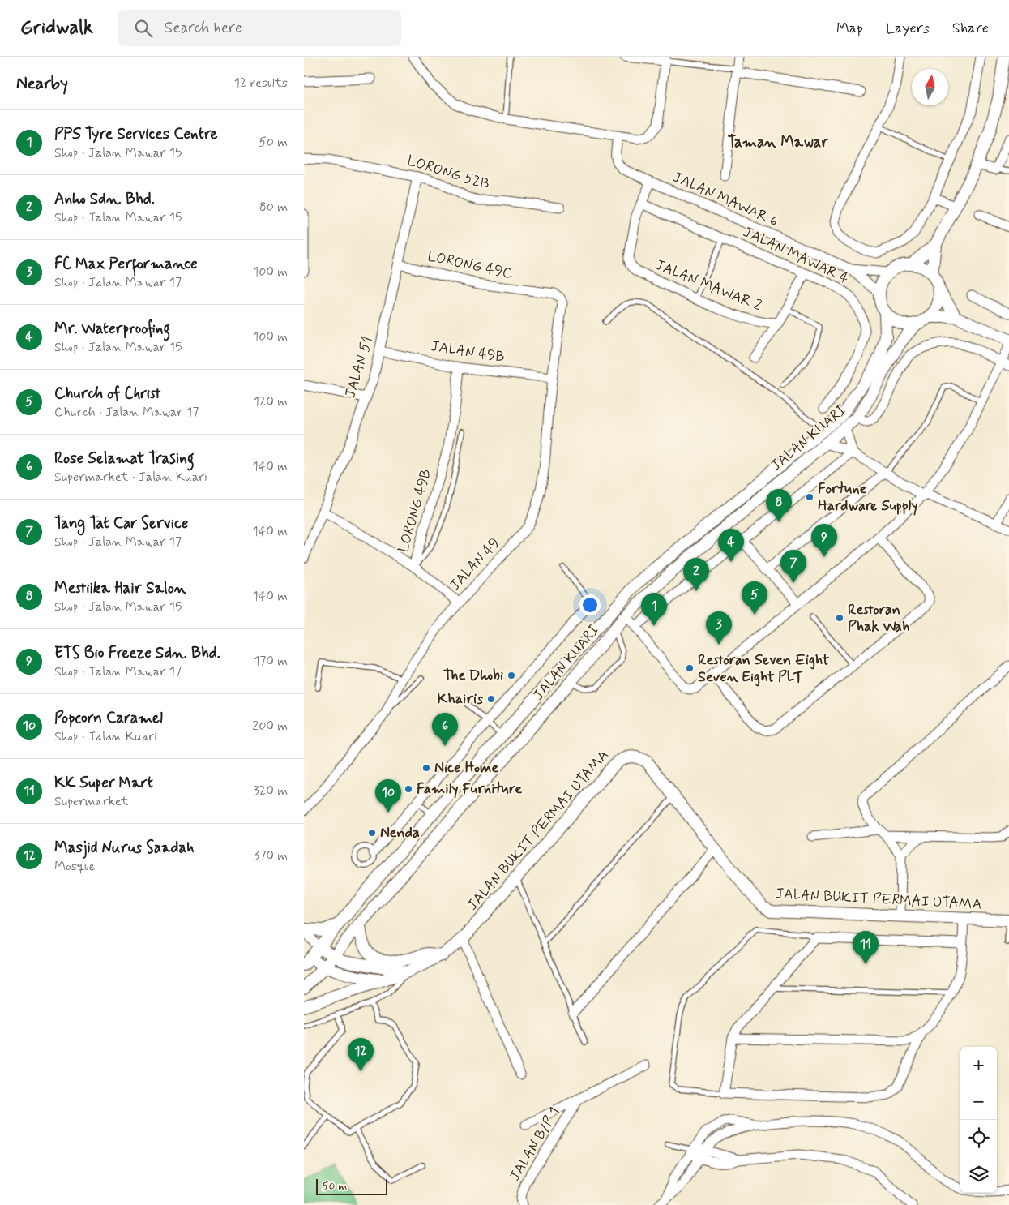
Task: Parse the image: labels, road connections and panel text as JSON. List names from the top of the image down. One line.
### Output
{"streets":{"street":["LORONG 52B","JALAN MAWAR 6","JALAN MAWAR 4","LORONG 49C","JALAN MAWAR 2","JALAN 49B","JALAN 51","JALAN KUARI","LORONG 49B","JALAN 49","JALAN BUKIT PERMAI UTAMA","JALAN B/P 1"]},"crossings":[["LORONG 52B","JALAN 51"],["JALAN MAWAR 6","JALAN KUARI"],["JALAN MAWAR 4","JALAN MAWAR 2"],["JALAN MAWAR 4","JALAN KUARI"],["LORONG 49C","JALAN 51"],["LORONG 49C","JALAN 49"],["JALAN 49B","JALAN 51"],["JALAN 49B","LORONG 49B"],["JALAN 49B","JALAN 49"],["JALAN KUARI","JALAN BUKIT PERMAI UTAMA"]],"districts":["Taman Mawar"],"places":["Fortune Hardware Supply","Restoran Phak Wah","Restoran Seven Eight Seven Eight PLT","The Dhobi","Khairis","Nice Home","Family Furniture","Nenda"],"scale_bar":"50 m","north":"top","page":{"header":"Gridwalk","search":"Search here","nav":["Map","Layers","Share"],"heading":["Nearby","12 results"],"list":[{"mark":"1","name":"PPS Tyre Services Centre","note":"Shop · Jalan Mawar 15","value":"50 m"},{"mark":"2","name":"Anho Sdn. Bhd.","note":"Shop · Jalan Mawar 15","value":"80 m"},{"mark":"3","name":"FC Max Performance","note":"Shop · Jalan Mawar 17","value":"100 m"},{"mark":"4","name":"Mr. Waterproofing","note":"Shop · Jalan Mawar 15","value":"100 m"},{"mark":"5","name":"Church of Christ","note":"Church · Jalan Mawar 17","value":"120 m"},{"mark":"6","name":"Rose Selamat Trasing","note":"Supermarket · Jalan Kuari","value":"140 m"},{"mark":"7","name":"Tang Tat Car Service","note":"Shop · Jalan Mawar 17","value":"140 m"},{"mark":"8","name":"Mestiika Hair Salon","note":"Shop · Jalan Mawar 15","value":"140 m"},{"mark":"9","name":"ETS Bio Freeze Sdn. Bhd.","note":"Shop · Jalan Mawar 17","value":"170 m"},{"mark":"10","name":"Popcorn Caramel","note":"Shop · Jalan Kuari","value":"200 m"},{"mark":"11","name":"KK Super Mart","note":"Supermarket","value":"320 m"},{"mark":"12","name":"Masjid Nurus Saadah","note":"Mosque","value":"370 m"}],"pins":["8","9","4","7","2","5","1","3","6","10","11","12"],"map_buttons":["+","−"],"scale":"50 m"}}
